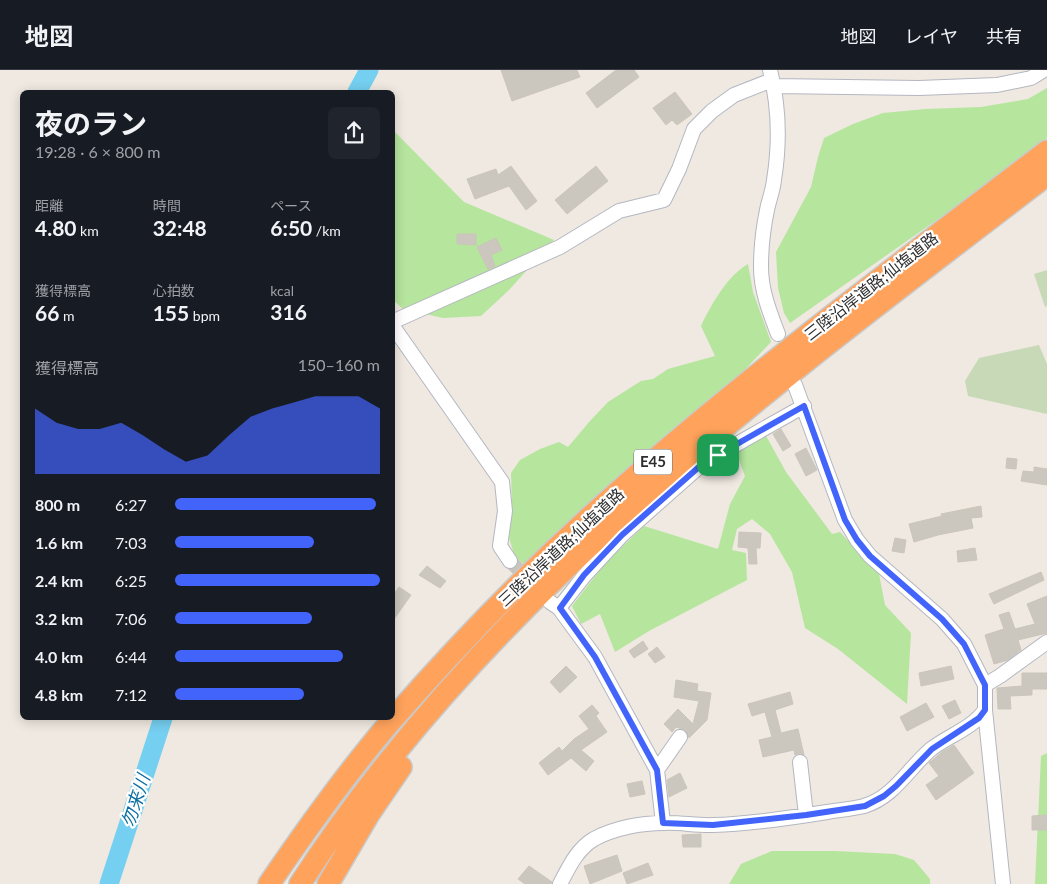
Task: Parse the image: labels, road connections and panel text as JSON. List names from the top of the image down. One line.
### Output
{"streets":{"highway":["三陸沿岸道路;仙塩道路","E45"]},"water":["勿来川"],"page":{"header":"地図","nav":["地図","レイヤ","共有"],"heading":["夜のラン","19:28 · 6 × 800 m"],"stats":[["距離","4.80 km"],["時間","32:48"],["ペース","6:50 /km"],["獲得標高","66 m"],["心拍数","155 bpm"],["kcal","316"]],"chart":["獲得標高","150–160 m"],"list":[{"name":"800 m","note":"6:27"},{"name":"1.6 km","note":"7:03"},{"name":"2.4 km","note":"6:25"},{"name":"3.2 km","note":"7:06"},{"name":"4.0 km","note":"6:44"},{"name":"4.8 km","note":"7:12"}]}}
